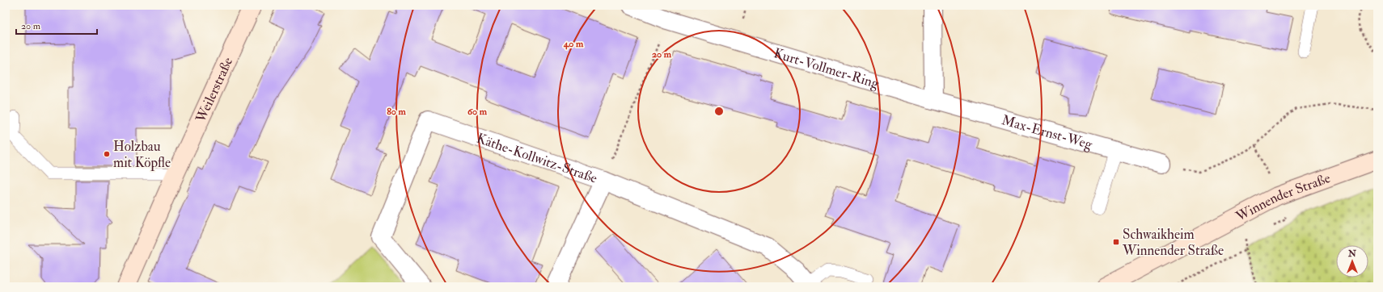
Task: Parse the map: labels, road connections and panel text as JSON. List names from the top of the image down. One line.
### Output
{"streets":{"street":["Kurt-Vollmer-Ring","Weilerstraße","Max-Ernst-Weg","Käthe-Kollwitz-Straße","Winnender Straße"]},"crossings":[["Kurt-Vollmer-Ring","Max-Ernst-Weg"]],"places":{"other":["Holzbau mit Köpfle"],"transit":["Schwaikheim Winnender Straße"]},"scale_bar":"20 m","north":"top","rings":["40 m","20 m","60 m","80 m"]}
